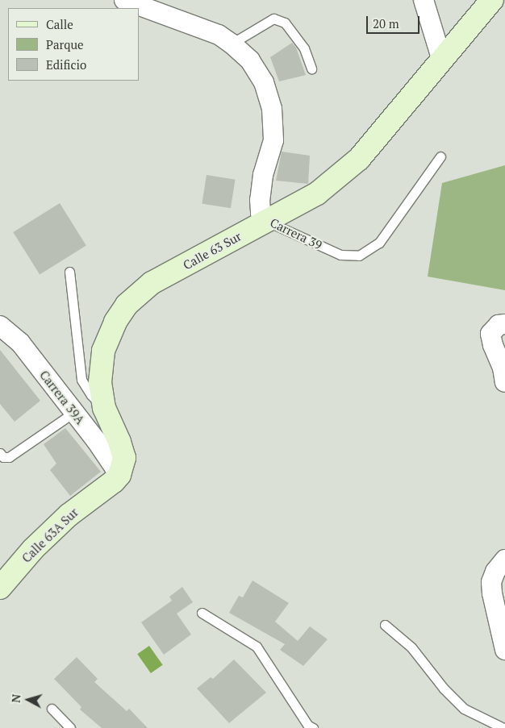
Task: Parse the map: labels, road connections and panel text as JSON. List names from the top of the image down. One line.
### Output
{"streets":{"street":["Carrera 39","Calle 63 Sur","Carrera 39A","Calle 63A Sur"]},"crossings":[["Carrera 39","Calle 63 Sur"],["Calle 63 Sur","Carrera 39A"],["Calle 63 Sur","Calle 63A Sur"],["Carrera 39A","Calle 63A Sur"]],"legend":["Calle","Parque","Edificio"],"scale_bar":"20 m","north":"left"}
